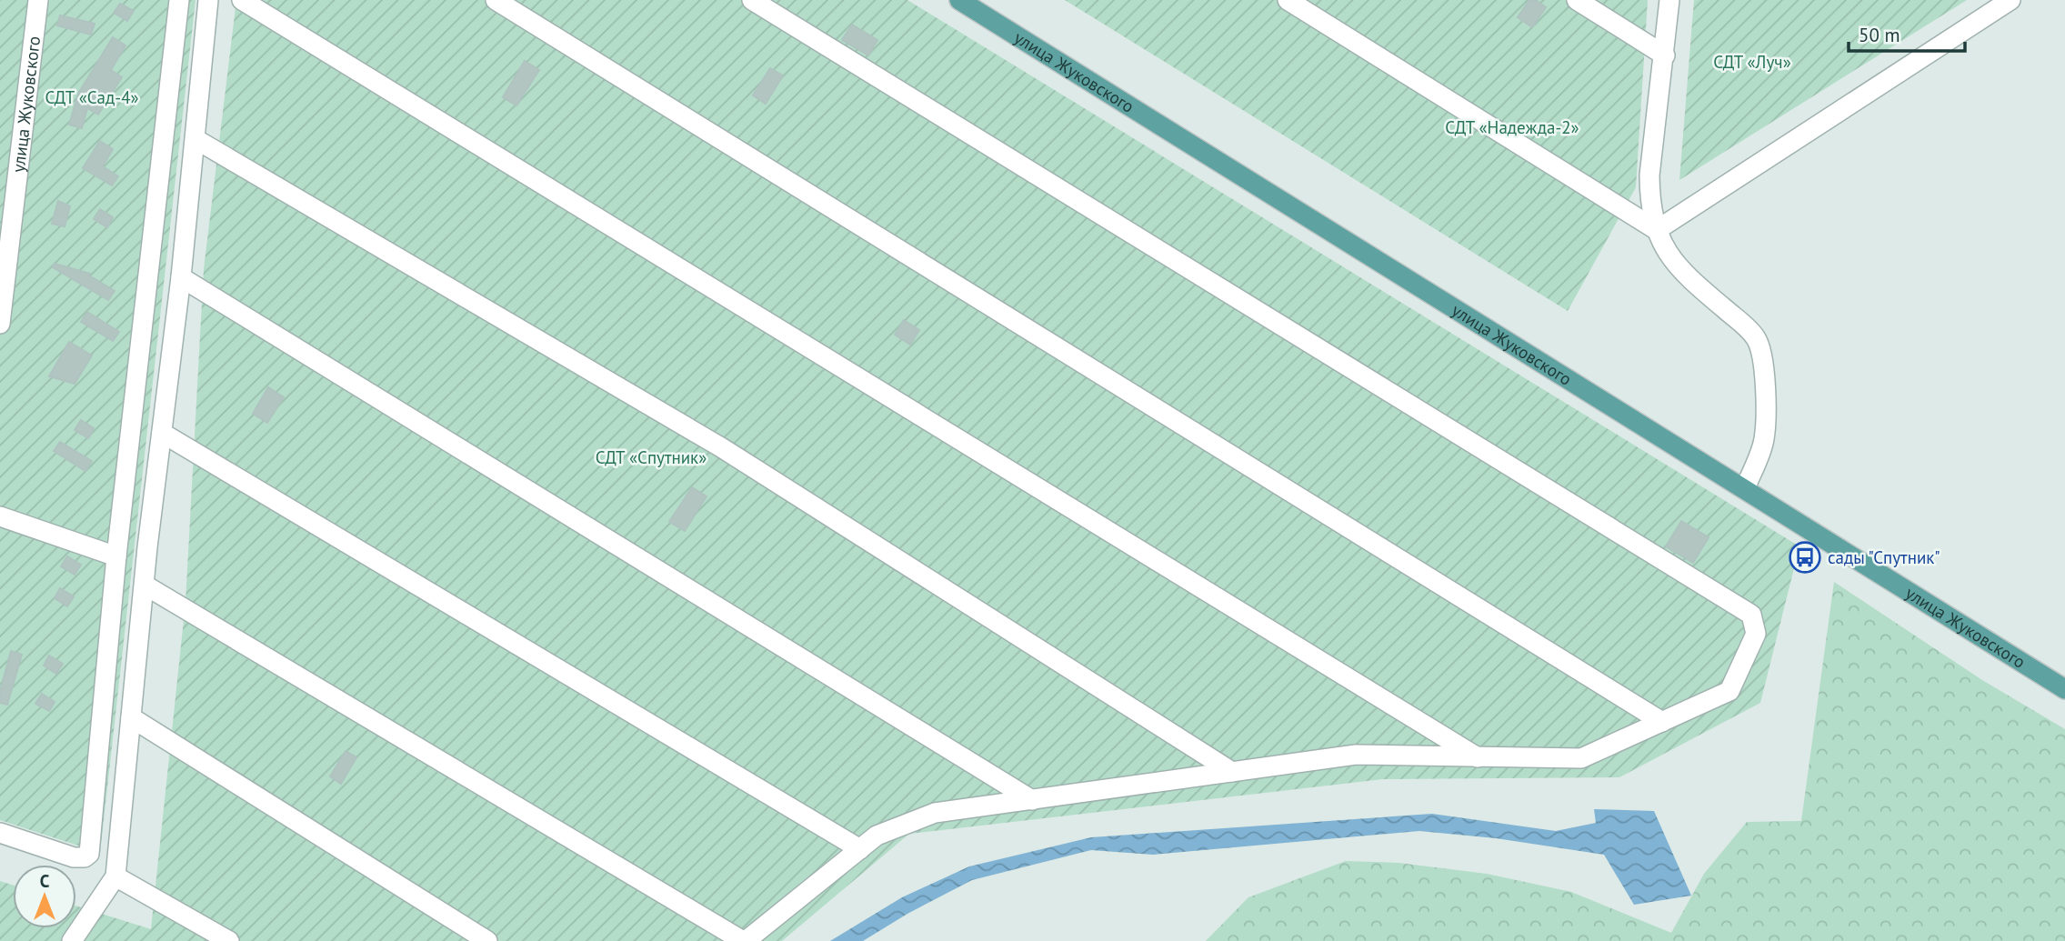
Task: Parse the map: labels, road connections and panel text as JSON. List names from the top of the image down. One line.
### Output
{"streets":{"main road":["улица Жуковского"]},"parks":["СДТ «Луч»","СДТ «Сад-4»","СДТ «Надежда-2»","СДТ «Спутник»"],"places":{"bus stop":["сады \"Спутник\""]},"scale_bar":"50 m","north":"top"}
